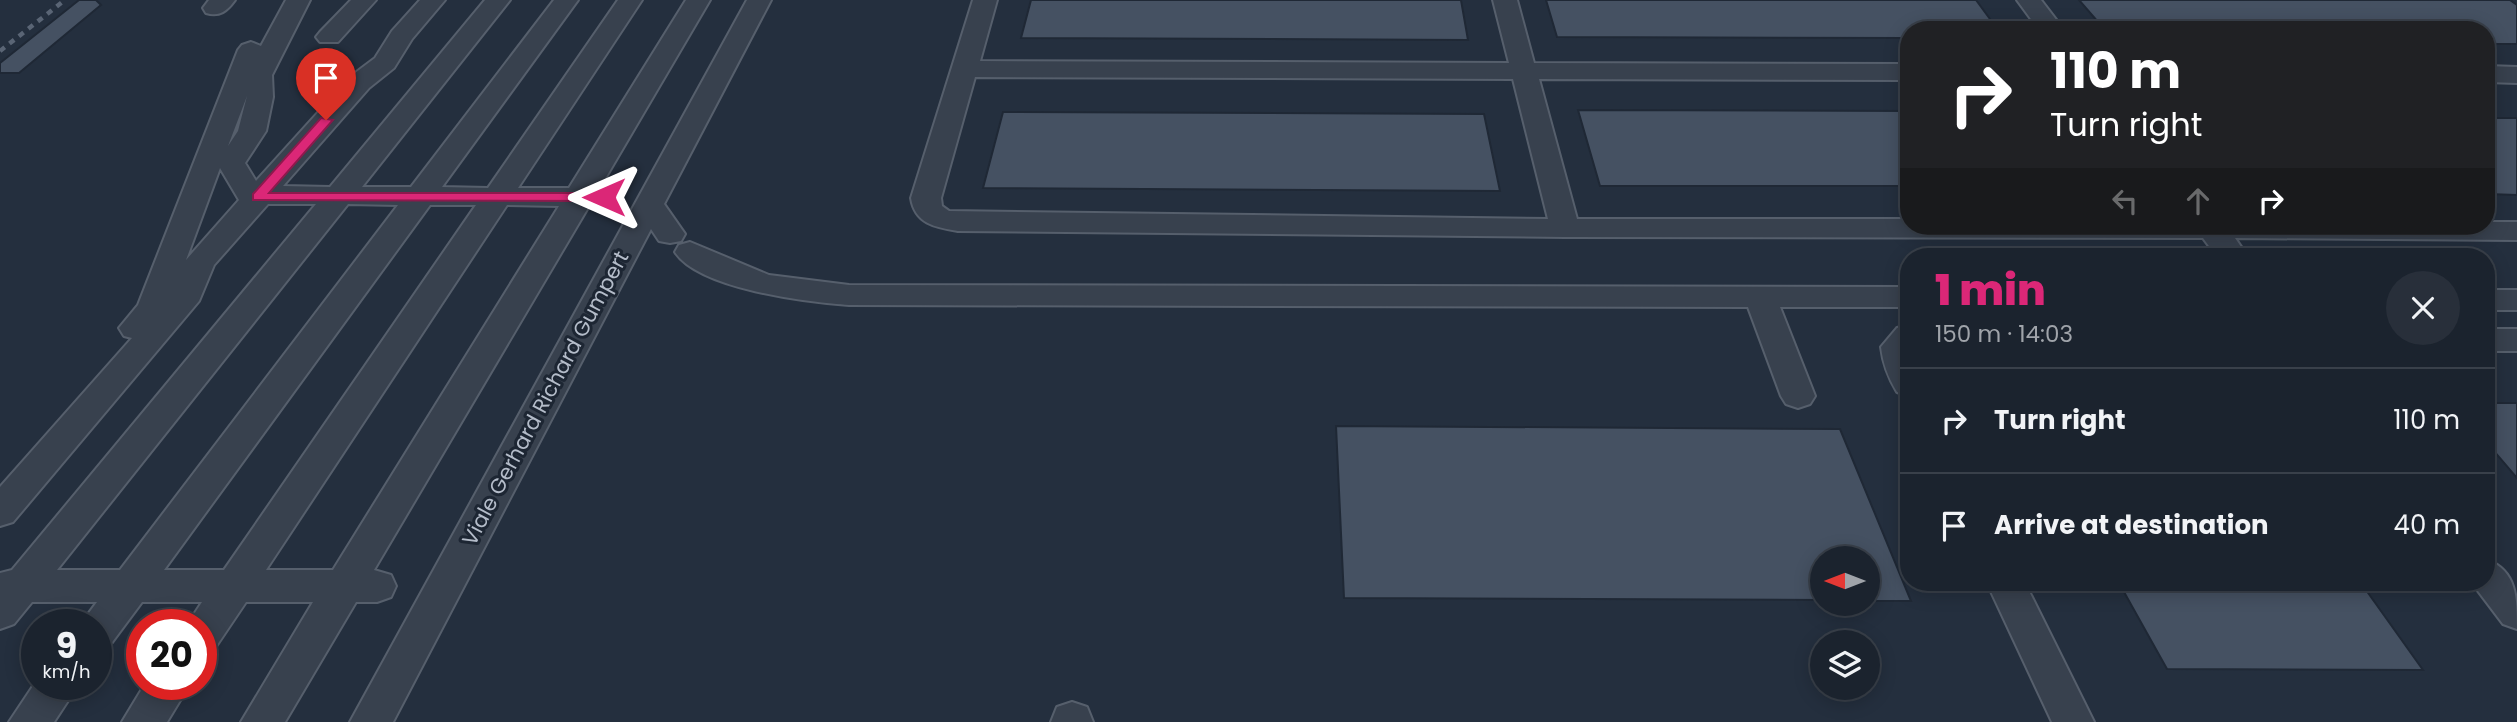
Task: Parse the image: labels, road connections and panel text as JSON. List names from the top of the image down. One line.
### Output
{"streets":{"street":["Viale Gerhard Richard Gumpert"]},"north":"left","page":{"turn":["110 m","Turn right"],"heading":["1 min","150 m · 14:03"],"list":[{"name":"Turn right","value":"110 m"},{"name":"Arrive at destination","value":"40 m"}],"speed":"9 km/h","limit":"20"}}
